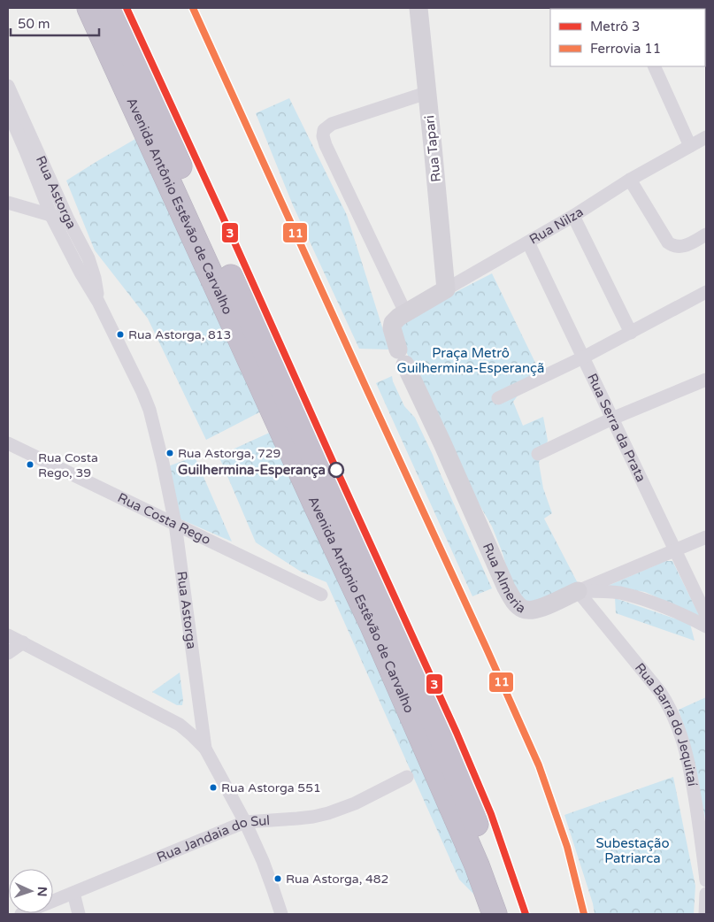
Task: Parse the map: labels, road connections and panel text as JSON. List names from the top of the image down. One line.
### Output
{"streets":{"highway":["Avenida Antônio Estêvão de Carvalho"],"street":["Rua Tapari","Rua Astorga","Rua Nilza","Rua Serra da Prata","Rua Costa Rego","Rua Almeria","Rua Barra do Jequitaí","Rua Jandaia do Sul"]},"crossings":[["Rua Tapari","Rua Nilza"],["Rua Astorga","Rua Costa Rego"],["Rua Astorga","Rua Jandaia do Sul"],["Rua Nilza","Rua Serra da Prata"],["Rua Nilza","Rua Almeria"],["Rua Serra da Prata","Rua Almeria"],["Rua Almeria","Rua Barra do Jequitaí"]],"parks":["Praça Metrô Guilhermina-Esperançã","Subestação Patriarca"],"places":["Rua Astorga, 813","Rua Astorga, 729","Rua Costa Rego, 39","Guilhermina-Esperança","Rua Astorga 551","Rua Astorga, 482"],"lines":["metro line 3","rail line 11"],"legend":["Metrô 3","Ferrovia 11"],"scale_bar":"50 m","north":"right"}
